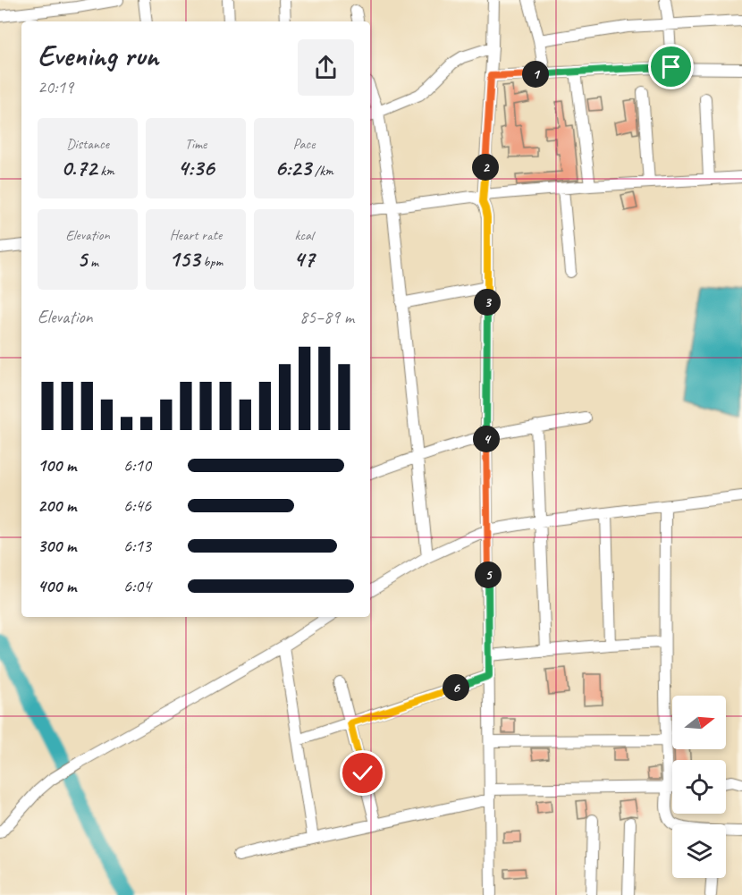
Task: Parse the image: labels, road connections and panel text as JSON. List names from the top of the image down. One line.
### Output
{"north":"right","page":{"heading":["Evening run","20:19"],"pins":["1","2","3","4","5","6"],"stats":[["Distance","0.72 km"],["Time","4:36"],["Pace","6:23 /km"],["Elevation","5 m"],["Heart rate","153 bpm"],["kcal","47"]],"chart":["Elevation","85–89 m"],"list":[{"name":"100 m","note":"6:10"},{"name":"200 m","note":"6:46"},{"name":"300 m","note":"6:13"},{"name":"400 m","note":"6:04"}]}}
